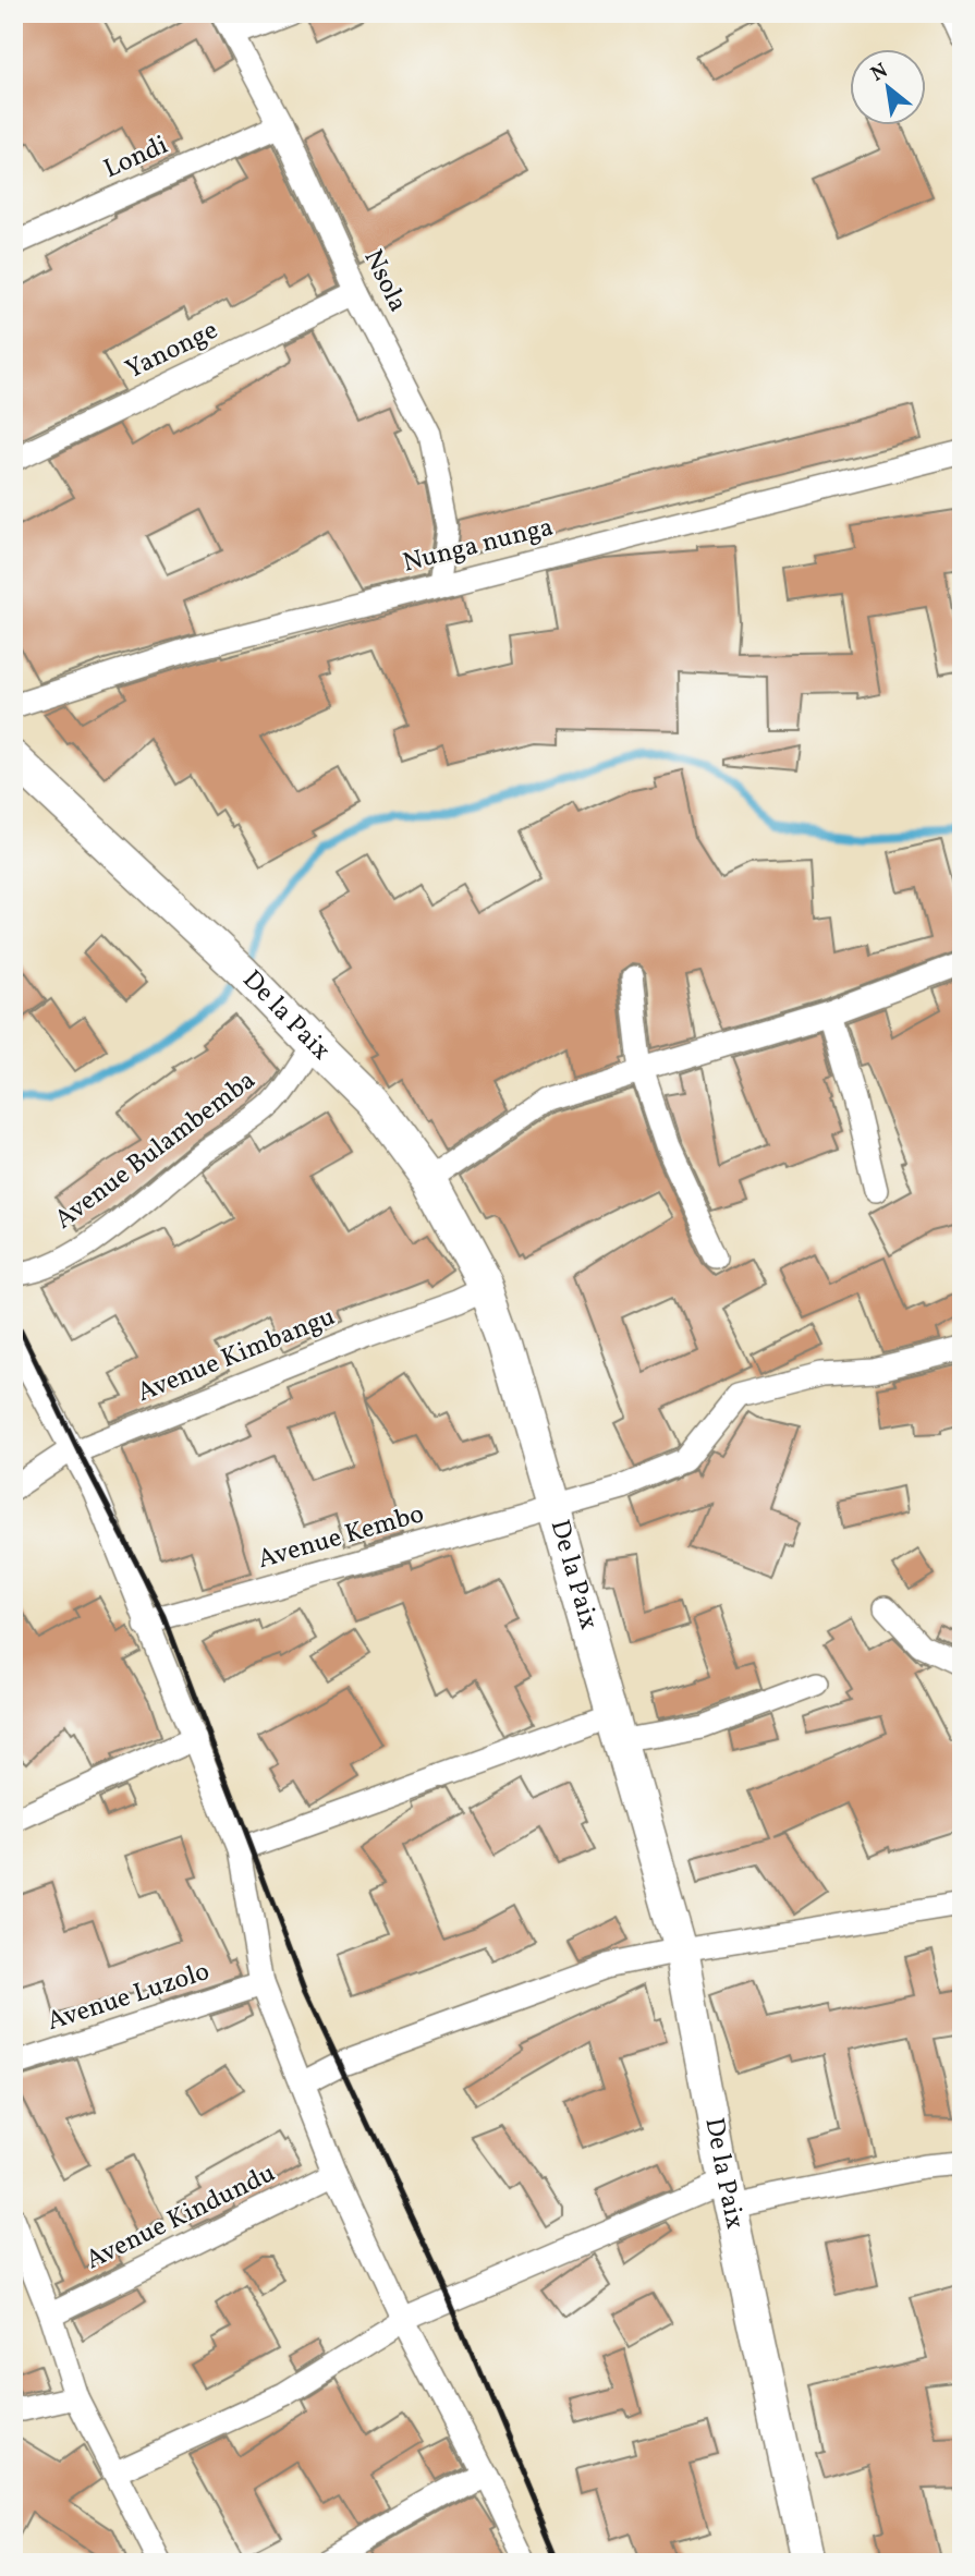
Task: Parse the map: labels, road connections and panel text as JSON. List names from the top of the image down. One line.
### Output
{"streets":{"street":["Londi","Nsola","Yanonge","Nunga nunga","De la Paix","Avenue Bulambemba","Avenue Kimbangu","Avenue Kembo","Avenue Luzolo","Avenue Kindundu"]},"crossings":[["Londi","Nsola"],["Nsola","Yanonge"],["Nsola","Nunga nunga"],["De la Paix","Avenue Bulambemba"],["De la Paix","Avenue Kimbangu"],["De la Paix","Avenue Kembo"]],"north":"top left"}
